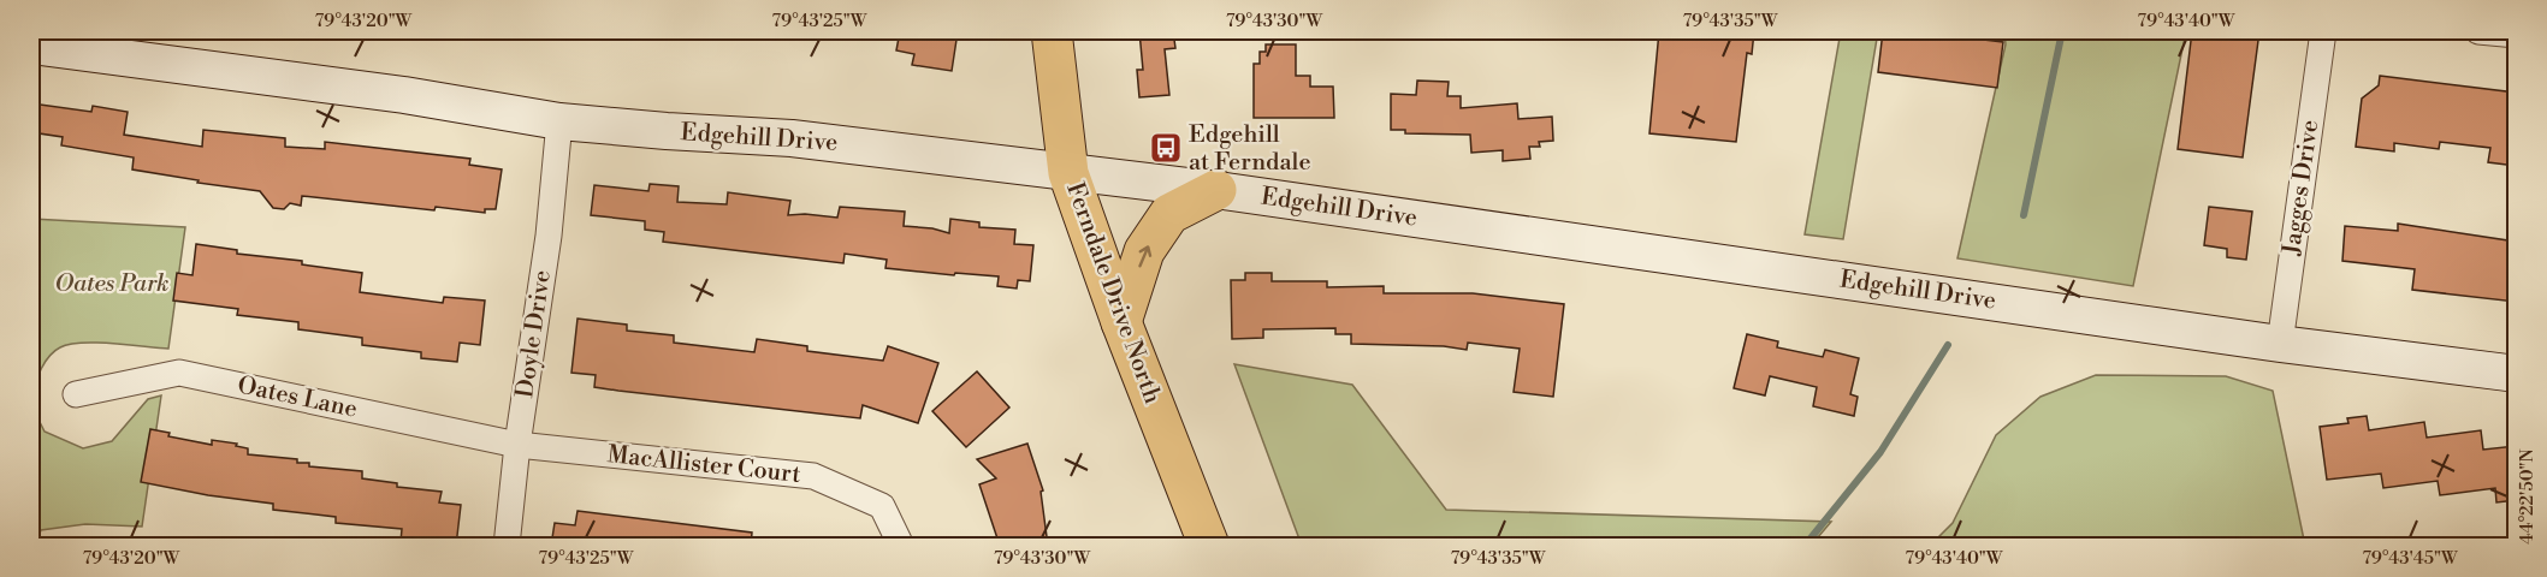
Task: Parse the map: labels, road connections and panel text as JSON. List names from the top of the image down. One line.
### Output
{"streets":{"main road":["Ferndale Drive North"],"street":["Edgehill Drive","Jagges Drive","Doyle Drive","Oates Lane","MacAllister Court"]},"crossings":[["Edgehill Drive","Jagges Drive"],["Edgehill Drive","Ferndale Drive North"],["Edgehill Drive","Doyle Drive"],["Doyle Drive","Oates Lane"],["Doyle Drive","MacAllister Court"],["Oates Lane","MacAllister Court"]],"parks":["Oates Park"],"places":{"bus stop":["Edgehill at Ferndale"]},"coordinates":["79°43'20\"W","79°43'25\"W","79°43'30\"W","79°43'35\"W","79°43'40\"W","44°22'50\"N","79°43'45\"W"]}
